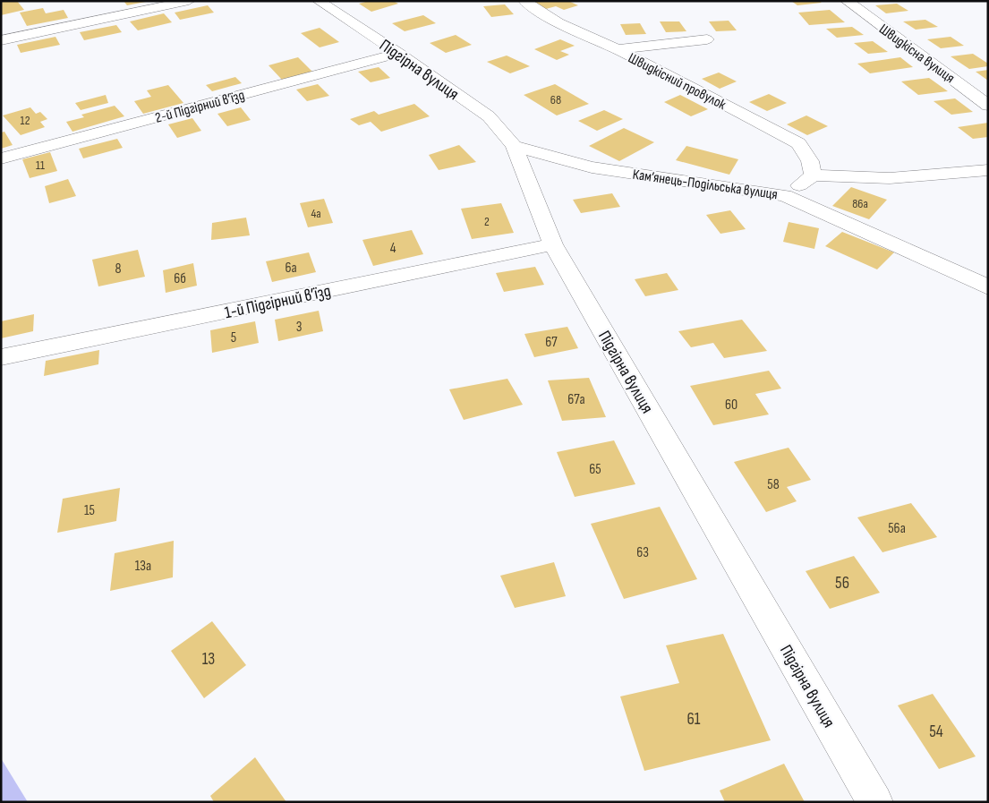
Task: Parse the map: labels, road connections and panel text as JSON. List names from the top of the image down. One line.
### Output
{"streets":{"street":["Швидкісна вулиця","Підгірна вулиця","Швидкісний провулок","2-й Підгірний в’їзд","Кам’янець-Подільська вулиця","1-й Підгірний в’їзд"]},"crossings":[["Підгірна вулиця","2-й Підгірний в’їзд"],["Підгірна вулиця","Кам’янець-Подільська вулиця"],["Підгірна вулиця","1-й Підгірний в’їзд"]],"house_numbers":["68","12","11","86а","4а","2","4","6а","8","6б","3","5","67","67а","60","65","58","15","56а","63","13а","56","13","61","54"]}
